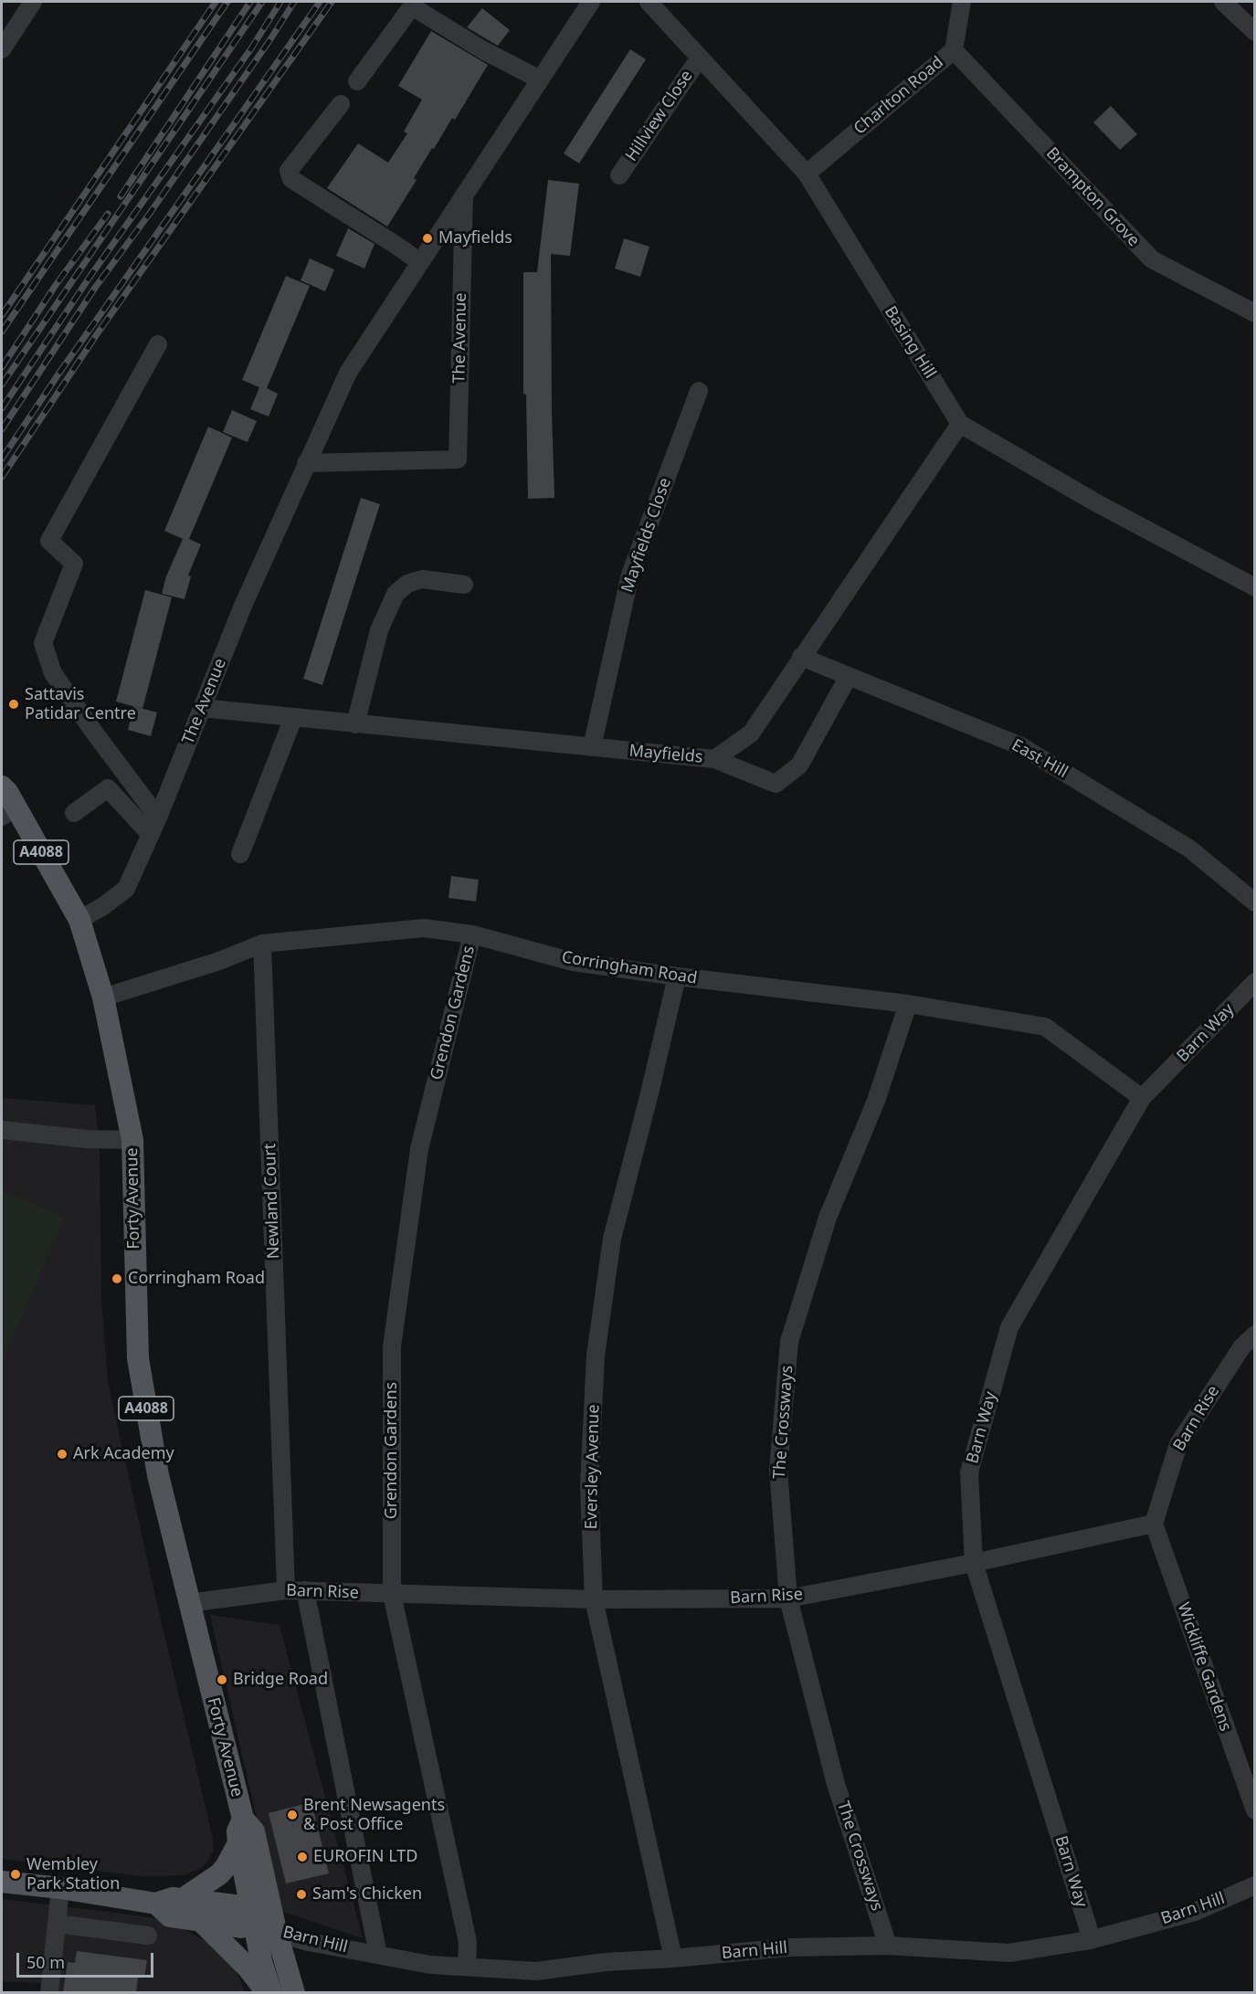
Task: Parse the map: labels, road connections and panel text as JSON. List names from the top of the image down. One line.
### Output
{"streets":{"main road":["A4088","Forty Avenue"],"street":["Charlton Road","Hillview Close","Brampton Grove","The Avenue","Basing Hill","Mayfields Close","Mayfields","East Hill","Corringham Road","Grendon Gardens","Barn Way","Newland Court","Barn Rise","The Crossways","Eversley Avenue","Wickliffe Gardens","Barn Hill"]},"crossings":[["Charlton Road","Brampton Grove"],["Charlton Road","Basing Hill"],["Hillview Close","Basing Hill"],["The Avenue","Mayfields"],["The Avenue","Forty Avenue"],["Basing Hill","Mayfields"],["Mayfields Close","Mayfields"],["Mayfields","East Hill"],["A4088","Forty Avenue"],["A4088","Barn Hill"],["Corringham Road","Grendon Gardens"],["Corringham Road","Barn Way"],["Corringham Road","Forty Avenue"],["Corringham Road","Newland Court"],["Corringham Road","The Crossways"],["Corringham Road","Eversley Avenue"],["Grendon Gardens","Barn Rise"],["Grendon Gardens","Barn Hill"],["Barn Way","Barn Rise"],["Barn Way","Barn Hill"],["Forty Avenue","Barn Rise"],["Forty Avenue","Barn Hill"],["Newland Court","Barn Rise"],["Barn Rise","The Crossways"],["Barn Rise","Eversley Avenue"],["Barn Rise","Wickliffe Gardens"],["The Crossways","Barn Hill"],["Eversley Avenue","Barn Hill"]],"places":["Mayfields","Sattavis Patidar Centre","Corringham Road","Ark Academy","Bridge Road","Brent Newsagents & Post Office","EUROFIN LTD","Wembley Park Station","Sam's Chicken"],"scale_bar":"50 m"}
